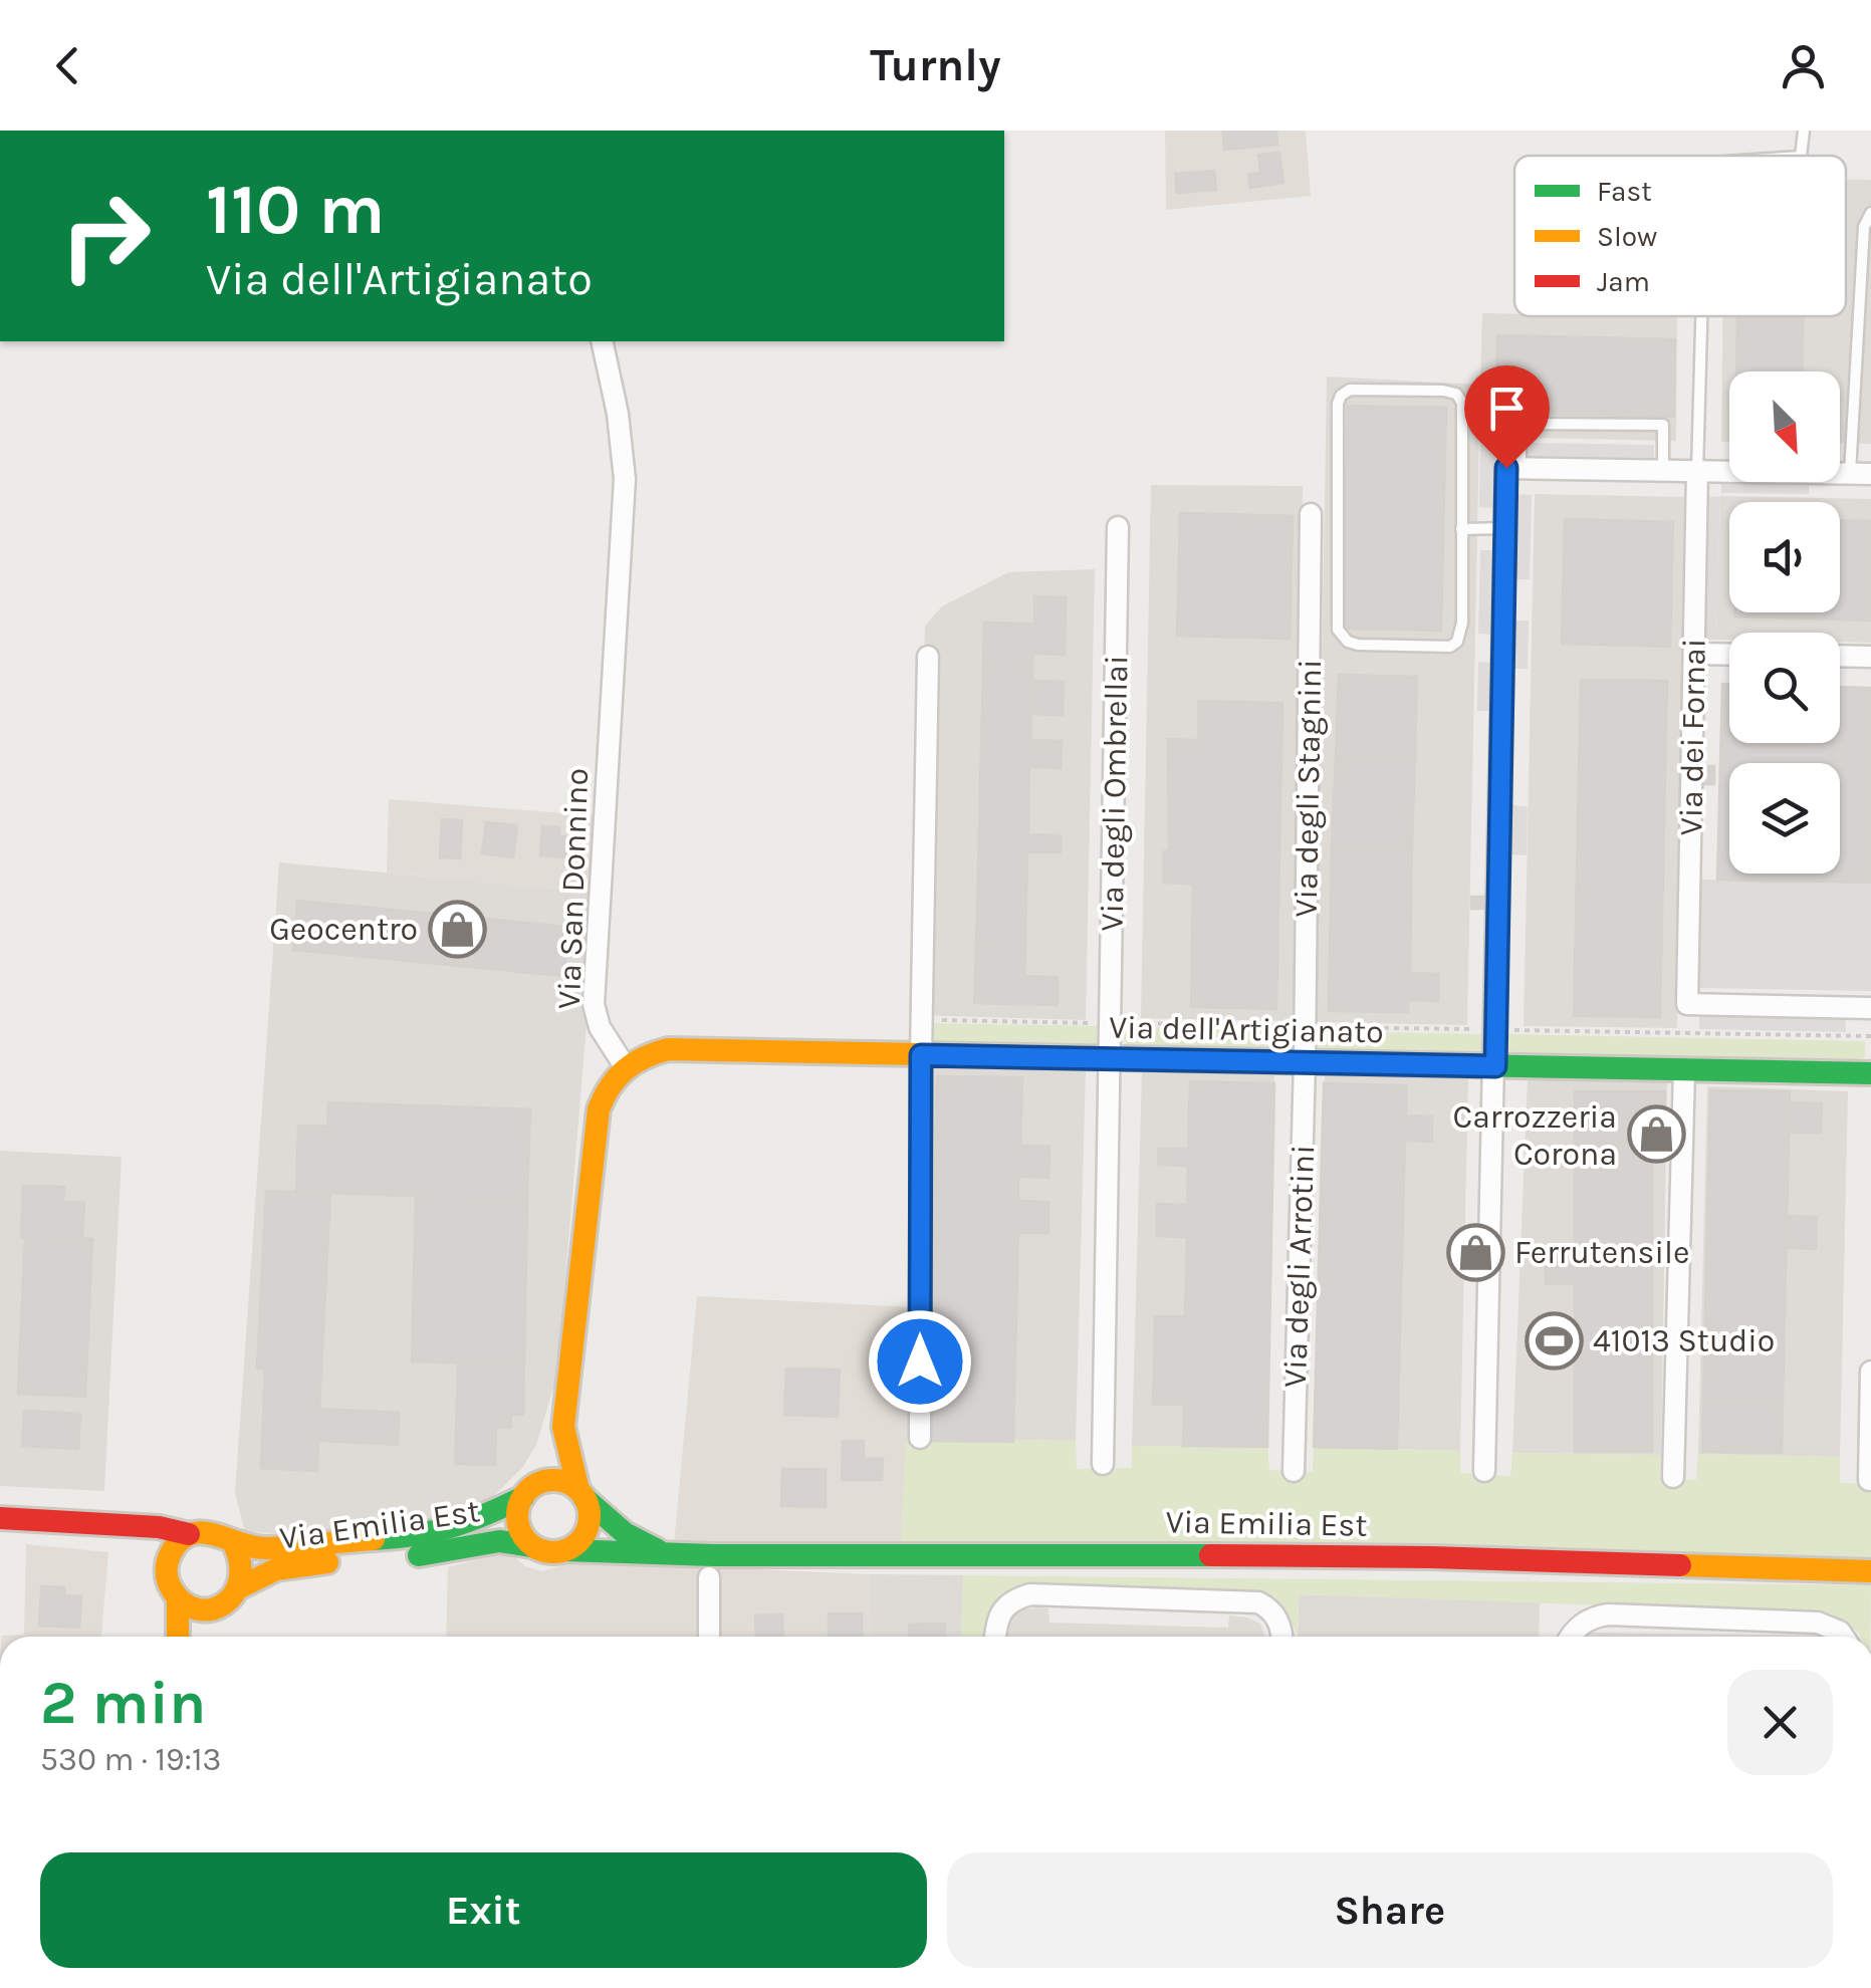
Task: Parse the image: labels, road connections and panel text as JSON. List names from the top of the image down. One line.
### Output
{"streets":{"main road":["Via dell'Artigianato","Via Emilia Est"],"street":["Via dei Fornai","Via degli Stagnini","Via degli Ombrellai","Via San Donnino","Via degli Arrotini"]},"crossings":[["Via degli Stagnini","Via dell'Artigianato"],["Via degli Stagnini","Via degli Arrotini"],["Via degli Ombrellai","Via dell'Artigianato"],["Via San Donnino","Via dell'Artigianato"],["Via dell'Artigianato","Via degli Arrotini"]],"places":{"shop":["Geocentro","Carrozzeria Corona","Ferrutensile"],"sports":["41013 Studio"]},"legend":["Fast","Slow","Jam"],"north":"bottom right","page":{"header":"Turnly","turn":["110 m","Via dell'Artigianato"],"heading":["2 min","530 m · 19:13"],"buttons":["Exit","Share"]}}
